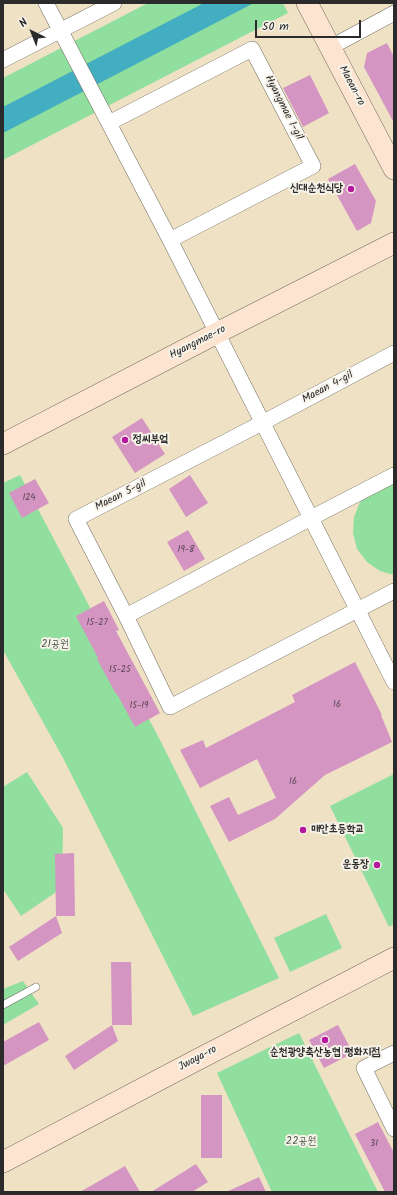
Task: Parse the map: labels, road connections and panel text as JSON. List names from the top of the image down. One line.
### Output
{"streets":{"street":["Maean-ro","Hyangmae 1-gil","Hyangmae-ro","Maean 4-gil","Maean 5-gil","Jwaya-ro"]},"crossings":[["Maean 4-gil","Maean 5-gil"]],"parks":["21공원","22공원"],"places":["신대순천식당","정씨부엌","매안초등학교","운동장","순천광양축산농협 평화지점"],"house_numbers":["124","19-8","15-27","15-25","16","15-19","16","31"],"scale_bar":"50 m","north":"top left"}
